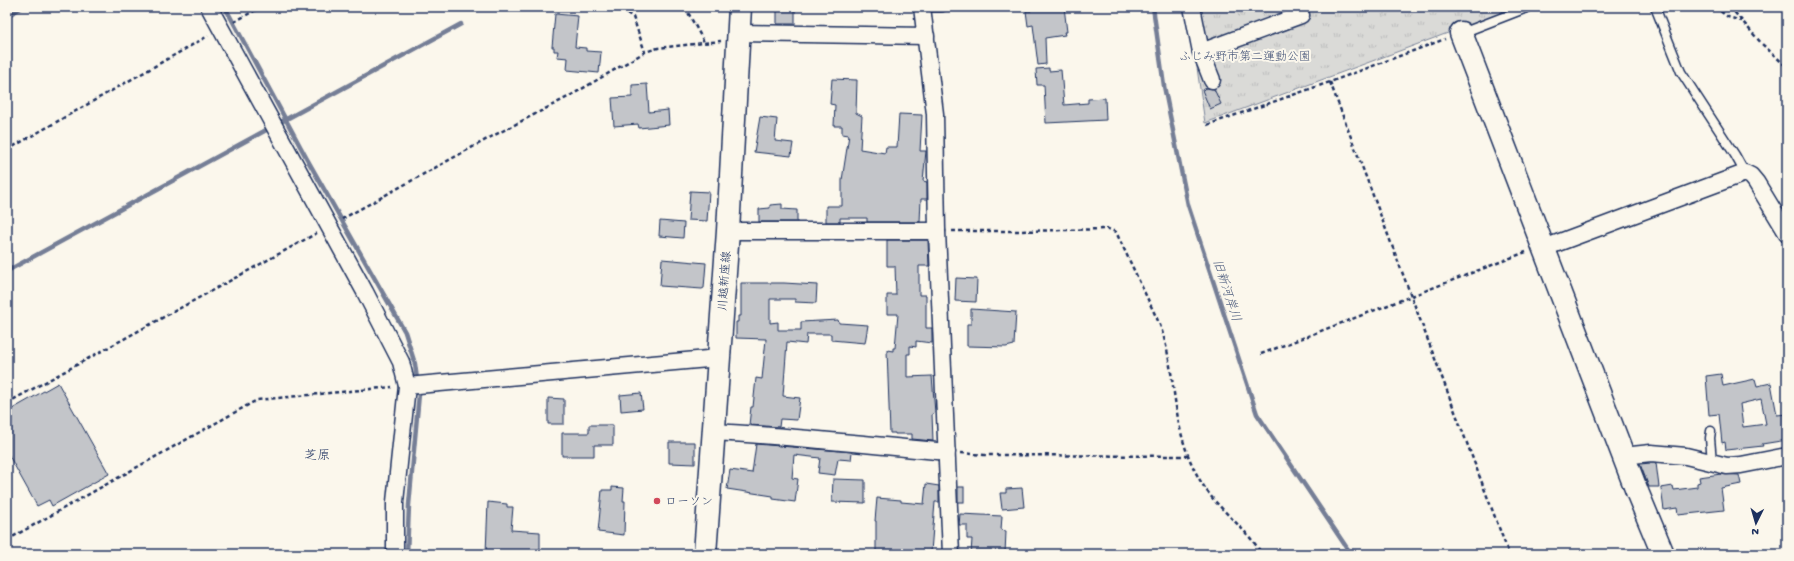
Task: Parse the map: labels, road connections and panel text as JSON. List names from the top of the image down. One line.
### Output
{"streets":{"street":["川越新座線"]},"districts":["芝原"],"water":["旧新河岸川"],"parks":["ふじみ野市第二運動公園"],"places":["ローソン"],"north":"bottom"}
